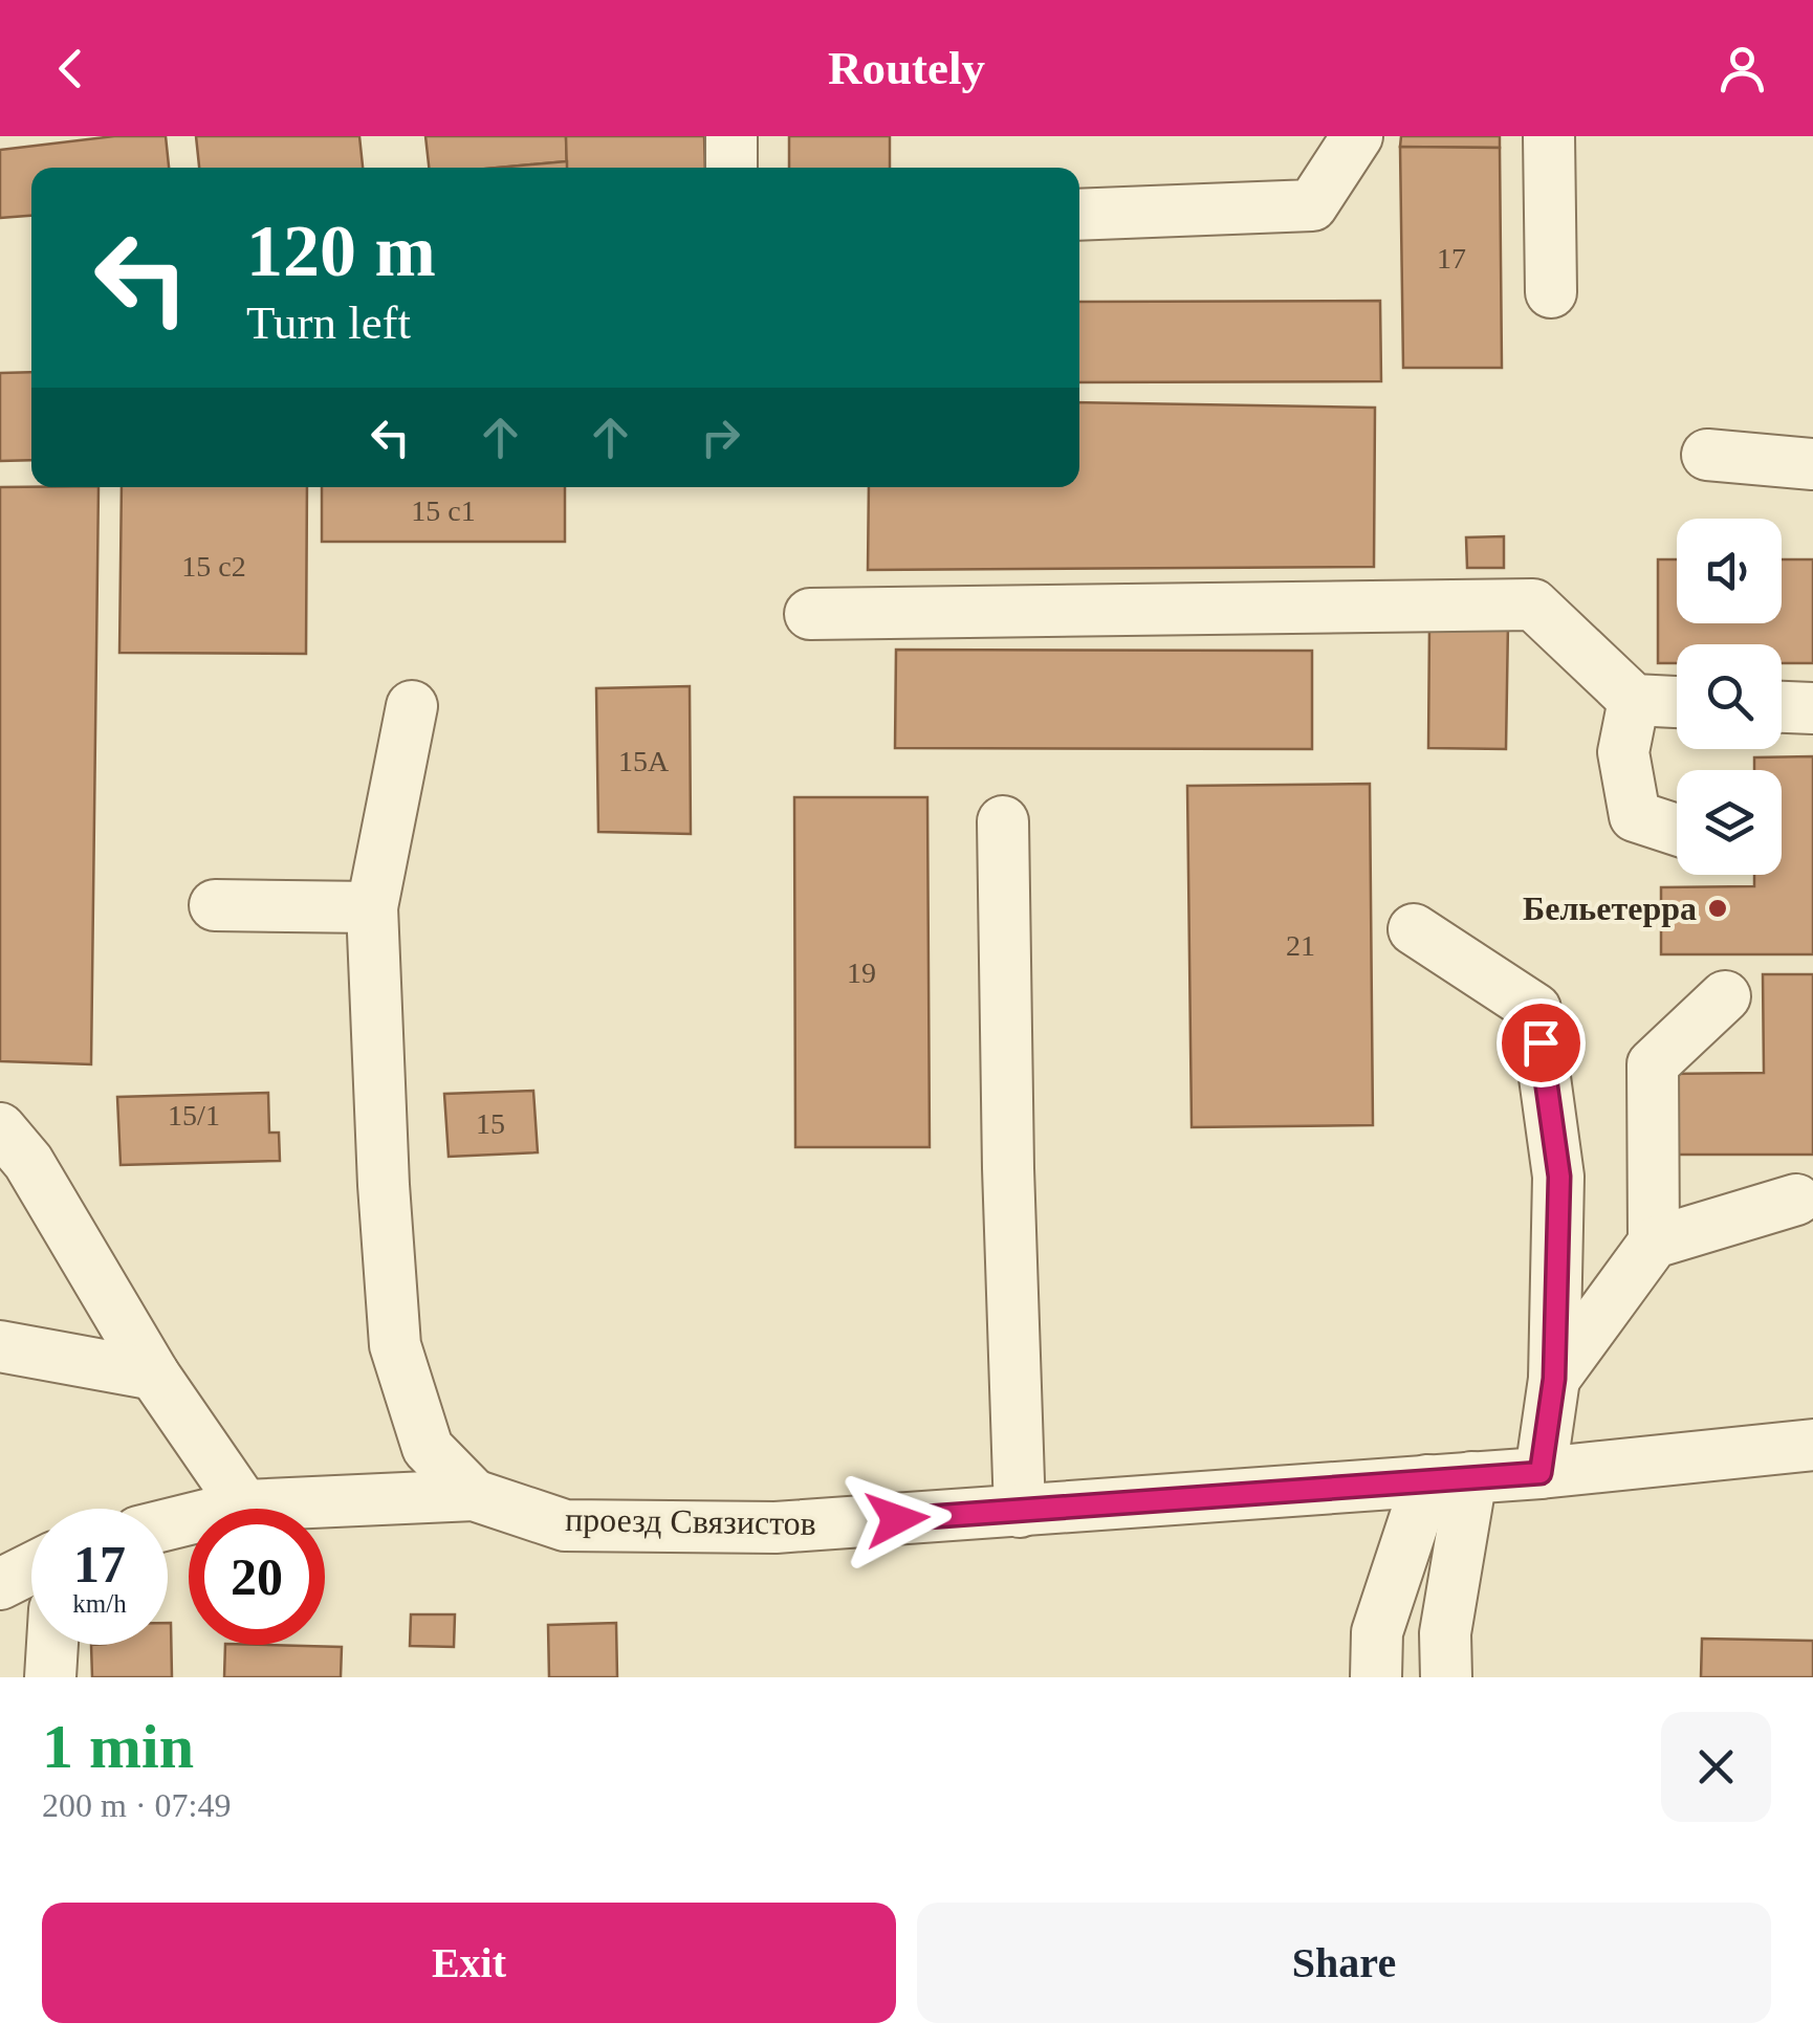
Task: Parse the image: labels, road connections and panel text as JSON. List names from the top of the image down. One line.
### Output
{"streets":{"lane":["проезд Связистов"]},"places":["Бельетерра"],"house_numbers":["17","15 с1","15 с2","15А","21","19","15/1","15"],"page":{"header":"Routely","turn":["120 m","Turn left"],"speed":"17 km/h","limit":"20","heading":["1 min","200 m · 07:49"],"buttons":["Exit","Share"]}}
